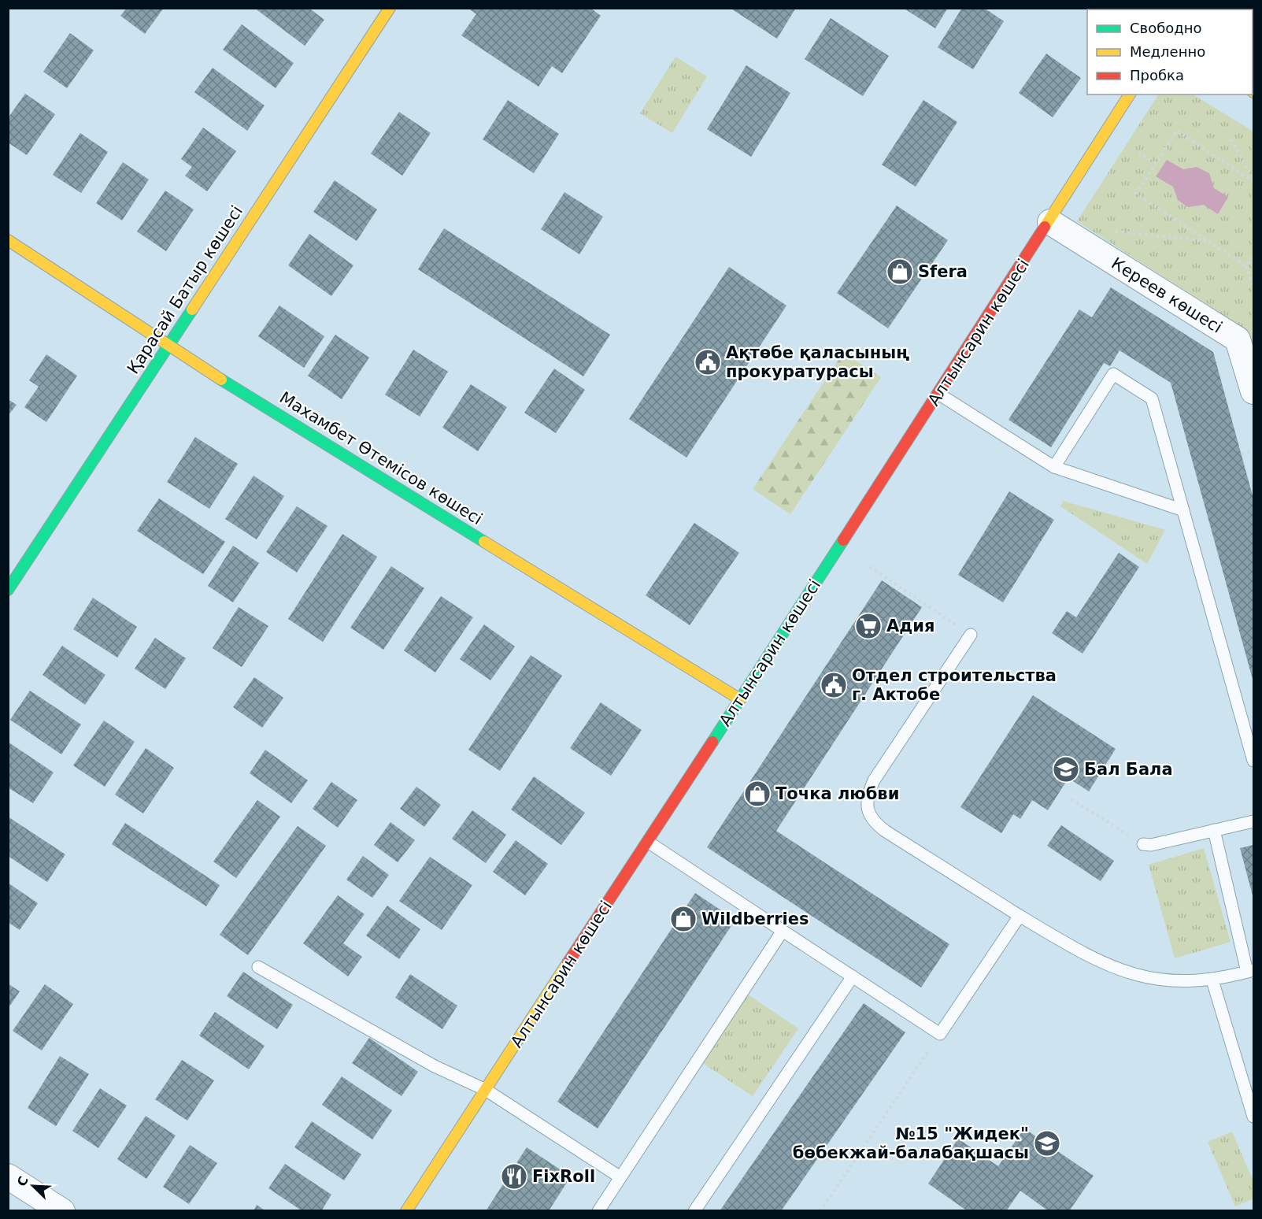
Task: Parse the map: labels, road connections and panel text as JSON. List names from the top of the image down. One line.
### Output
{"streets":{"street":["Қарасай Батыр көшесі","Кереев көшесі","Алтынсарин көшесі","Махамбет Өтемісов көшесі"]},"crossings":[["Қарасай Батыр көшесі","Махамбет Өтемісов көшесі"],["Кереев көшесі","Алтынсарин көшесі"],["Алтынсарин көшесі","Махамбет Өтемісов көшесі"]],"places":{"shop":["Sfera","Точка любви","Wildberries"],"public building":["Ақтөбе қаласының прокуратурасы","Отдел строительства г. Актобе"],"supermarket":["Адия"],"school or university":["Бал Бала","№15 \"Жидек\" бөбекжай-балабақшасы"],"restaurant":["FixRoll"]},"legend":["Свободно","Медленно","Пробка"],"north":"top left"}
